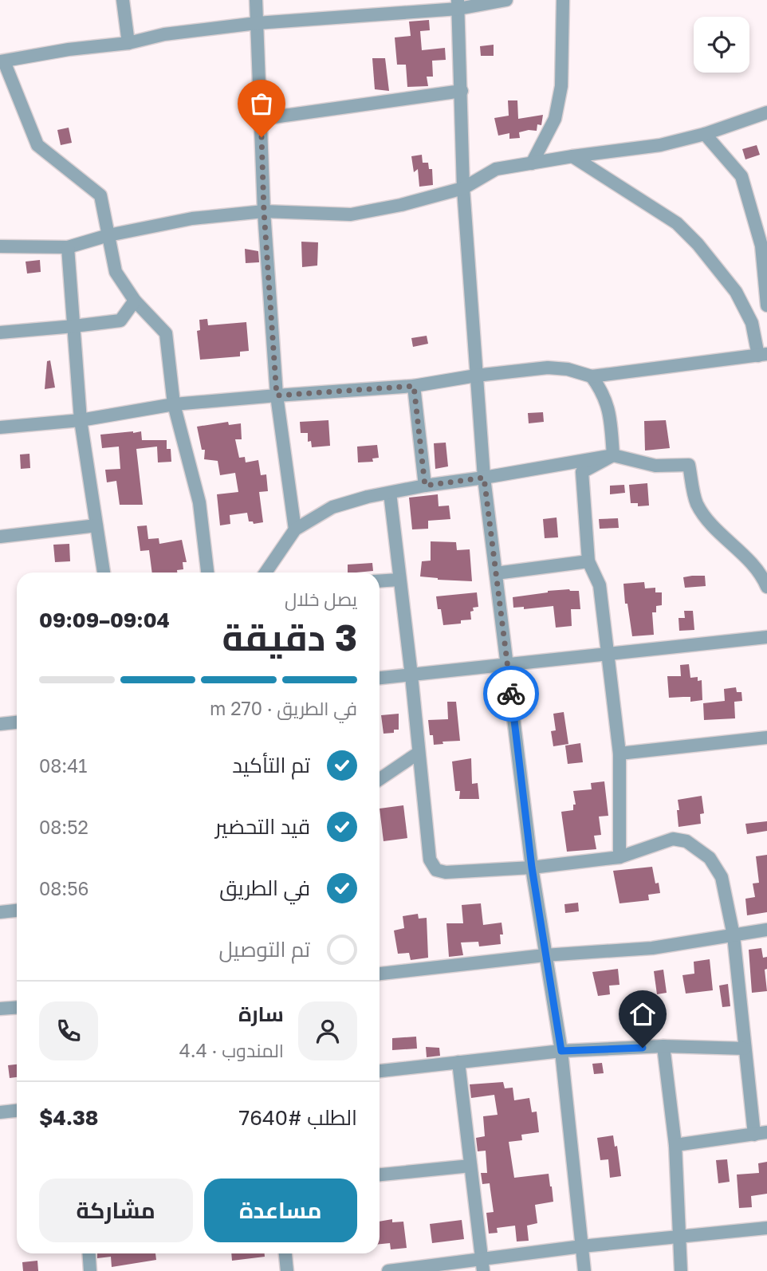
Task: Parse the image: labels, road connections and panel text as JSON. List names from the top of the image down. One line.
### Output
{"page":{"heading":["3 دقيقة","يصل خلال","09:04–09:09"],"panel":["سارة","المندوب · 4.4","الطلب #7640","$4.38"],"bar":"في الطريق · 270 m","list":[["تم التأكيد","08:41"],["قيد التحضير","08:52"],["في الطريق","08:56"],"تم التوصيل"],"buttons":["مساعدة","مشاركة"]}}
